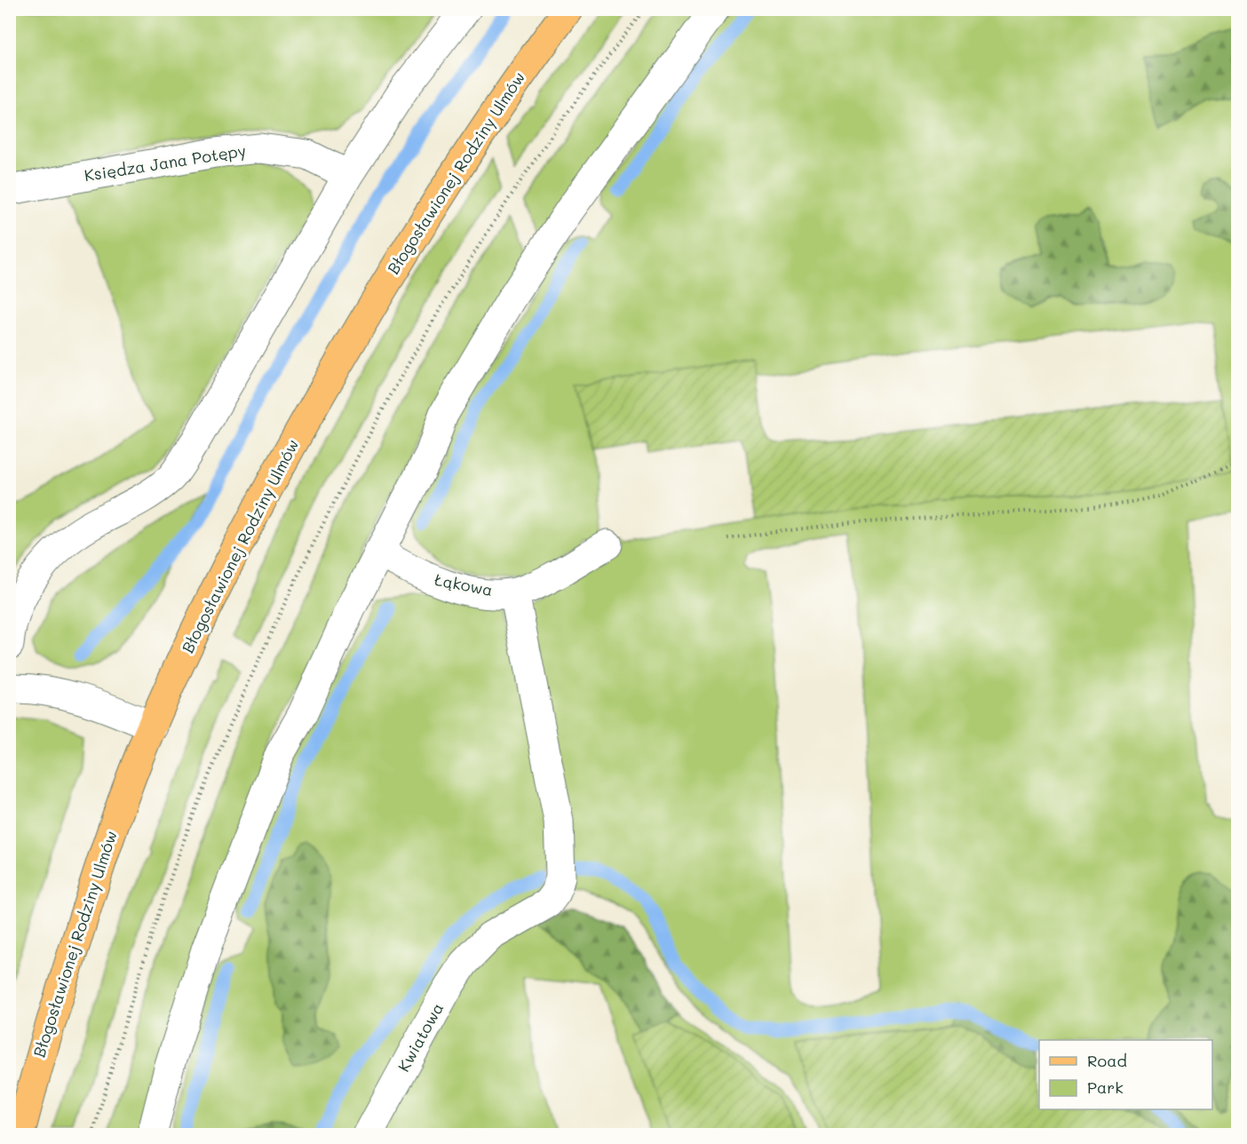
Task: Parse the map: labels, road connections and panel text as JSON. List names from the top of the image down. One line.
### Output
{"streets":{"main road":["Błogosławionej Rodziny Ulmów"],"street":["Księdza Jana Potępy","Łąkowa","Kwiatowa"]},"crossings":[["Łąkowa","Kwiatowa"]],"legend":["Road","Park"]}
